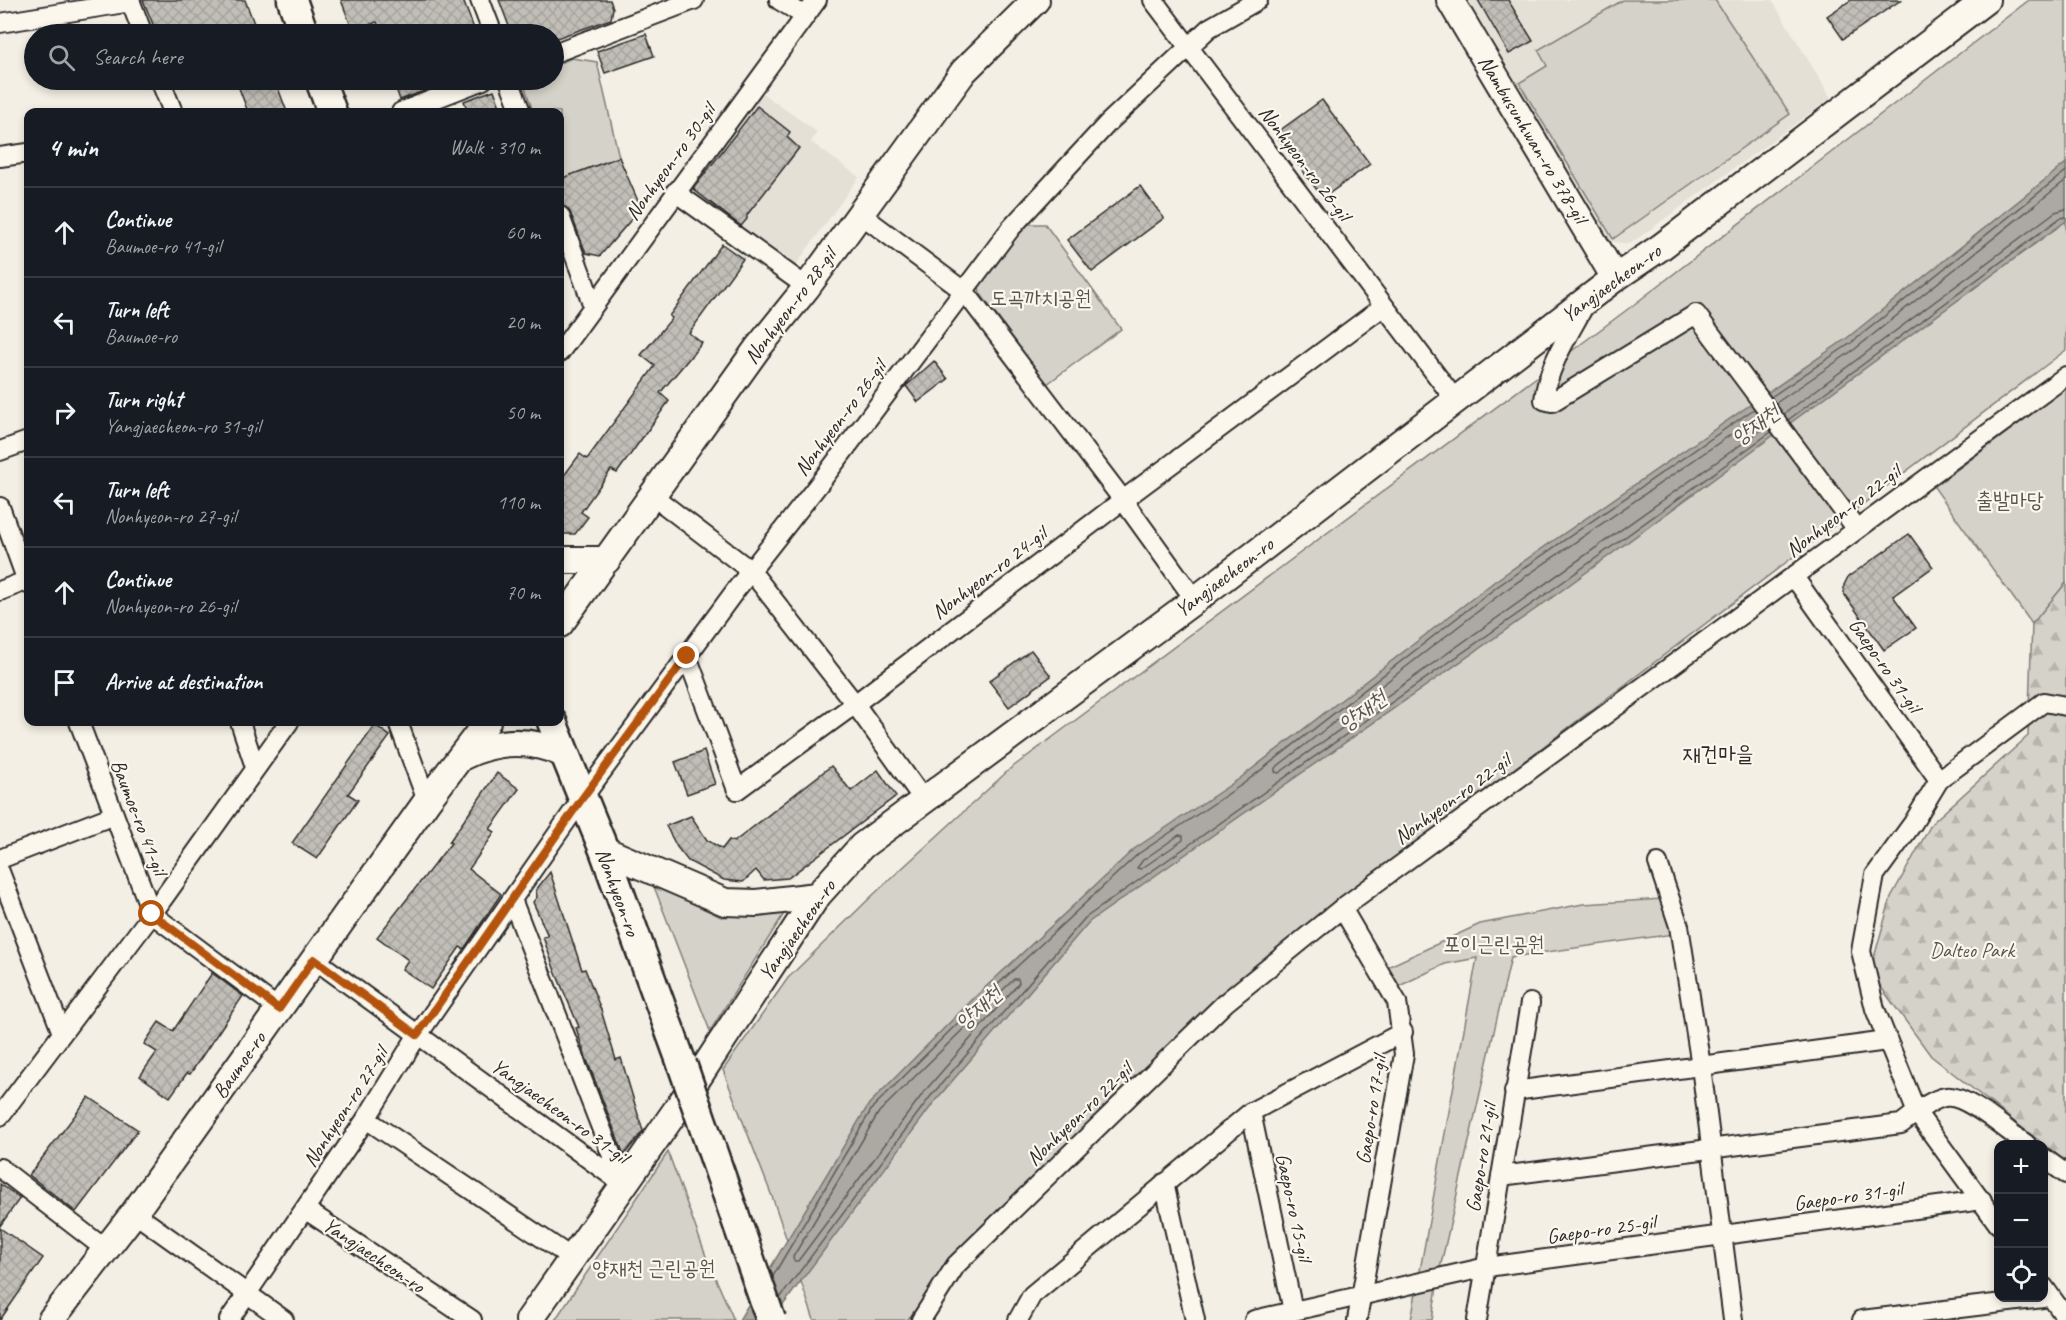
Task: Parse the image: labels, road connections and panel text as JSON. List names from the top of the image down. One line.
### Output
{"streets":{"main road":["Nonhyeon-ro"],"street":["Nambusunhwan-ro 378-gil","Nonhyeon-ro 30-gil","Nonhyeon-ro 26-gil","Yangjaecheon-ro","Nonhyeon-ro 28-gil","Nonhyeon-ro 22-gil","Nonhyeon-ro 24-gil","Gaepo-ro 31-gil","Baumoe-ro 41-gil","Baumoe-ro","Nonhyeon-ro 27-gil","Gaepo-ro 17-gil","Yangjaecheon-ro 31-gil","Gaepo-ro 21-gil","Gaepo-ro 15-gil","Gaepo-ro 25-gil"]},"crossings":[["Nambusunhwan-ro 378-gil","Yangjaecheon-ro"],["Nonhyeon-ro 26-gil","Yangjaecheon-ro"],["Nonhyeon-ro 26-gil","Nonhyeon-ro 24-gil"],["Nonhyeon-ro 26-gil","Nonhyeon-ro"],["Nonhyeon-ro 26-gil","Nonhyeon-ro 27-gil"],["Yangjaecheon-ro","Nonhyeon-ro 27-gil"],["Yangjaecheon-ro","Yangjaecheon-ro 31-gil"],["Nonhyeon-ro 22-gil","Gaepo-ro 31-gil"],["Nonhyeon-ro 22-gil","Gaepo-ro 17-gil"],["Gaepo-ro 31-gil","Gaepo-ro 25-gil"],["Nonhyeon-ro","Nonhyeon-ro 27-gil"],["Baumoe-ro","Yangjaecheon-ro 31-gil"],["Nonhyeon-ro 27-gil","Yangjaecheon-ro 31-gil"],["Gaepo-ro 17-gil","Gaepo-ro 25-gil"],["Gaepo-ro 21-gil","Gaepo-ro 25-gil"]],"districts":["재건마을"],"water":["양재천"],"parks":["도곡까치공원","출발마당","포이근린공원","Dalteo Park","양재천 근린공원"],"page":{"search":"Search here","heading":["4 min","Walk · 310 m"],"list":[["Continue","Baumoe-ro 41-gil","60 m"],["Turn left","Baumoe-ro","20 m"],["Turn right","Yangjaecheon-ro 31-gil","50 m"],["Turn left","Nonhyeon-ro 27-gil","110 m"],["Continue","Nonhyeon-ro 26-gil","70 m"],"Arrive at destination"],"map_buttons":["+","−"]}}
